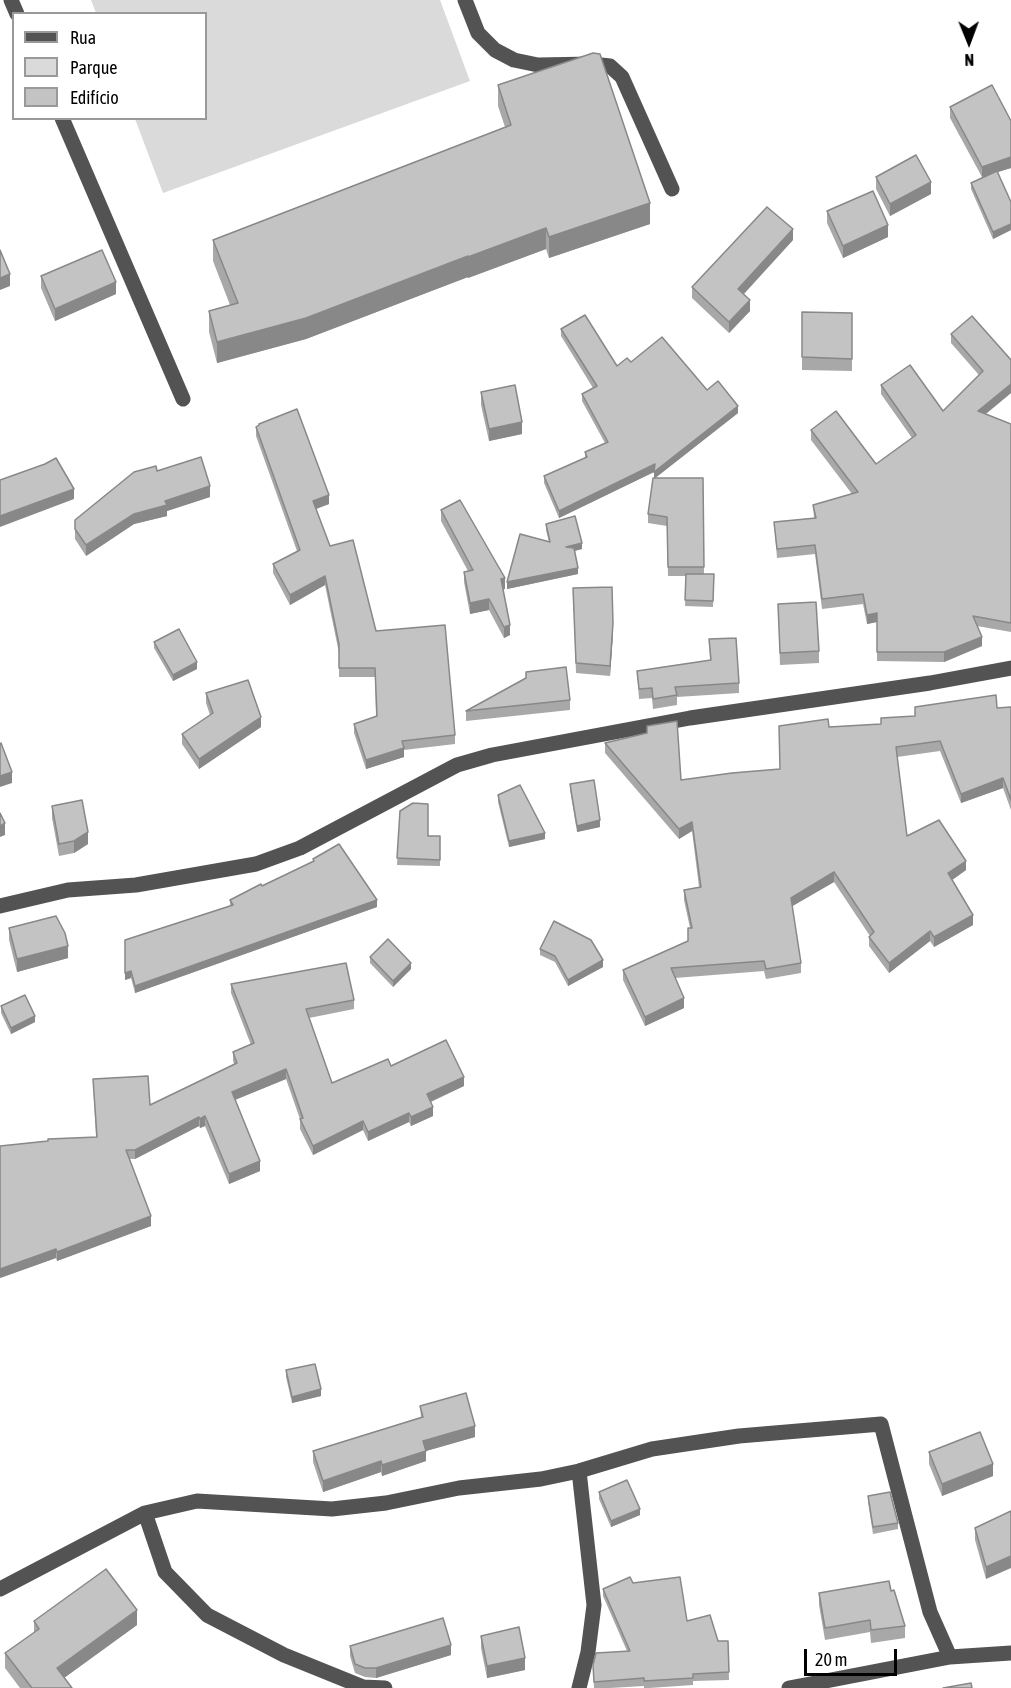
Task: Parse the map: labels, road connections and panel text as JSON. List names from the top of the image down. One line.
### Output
{"legend":["Rua","Parque","Edifício"],"scale_bar":"20 m","north":"bottom"}
